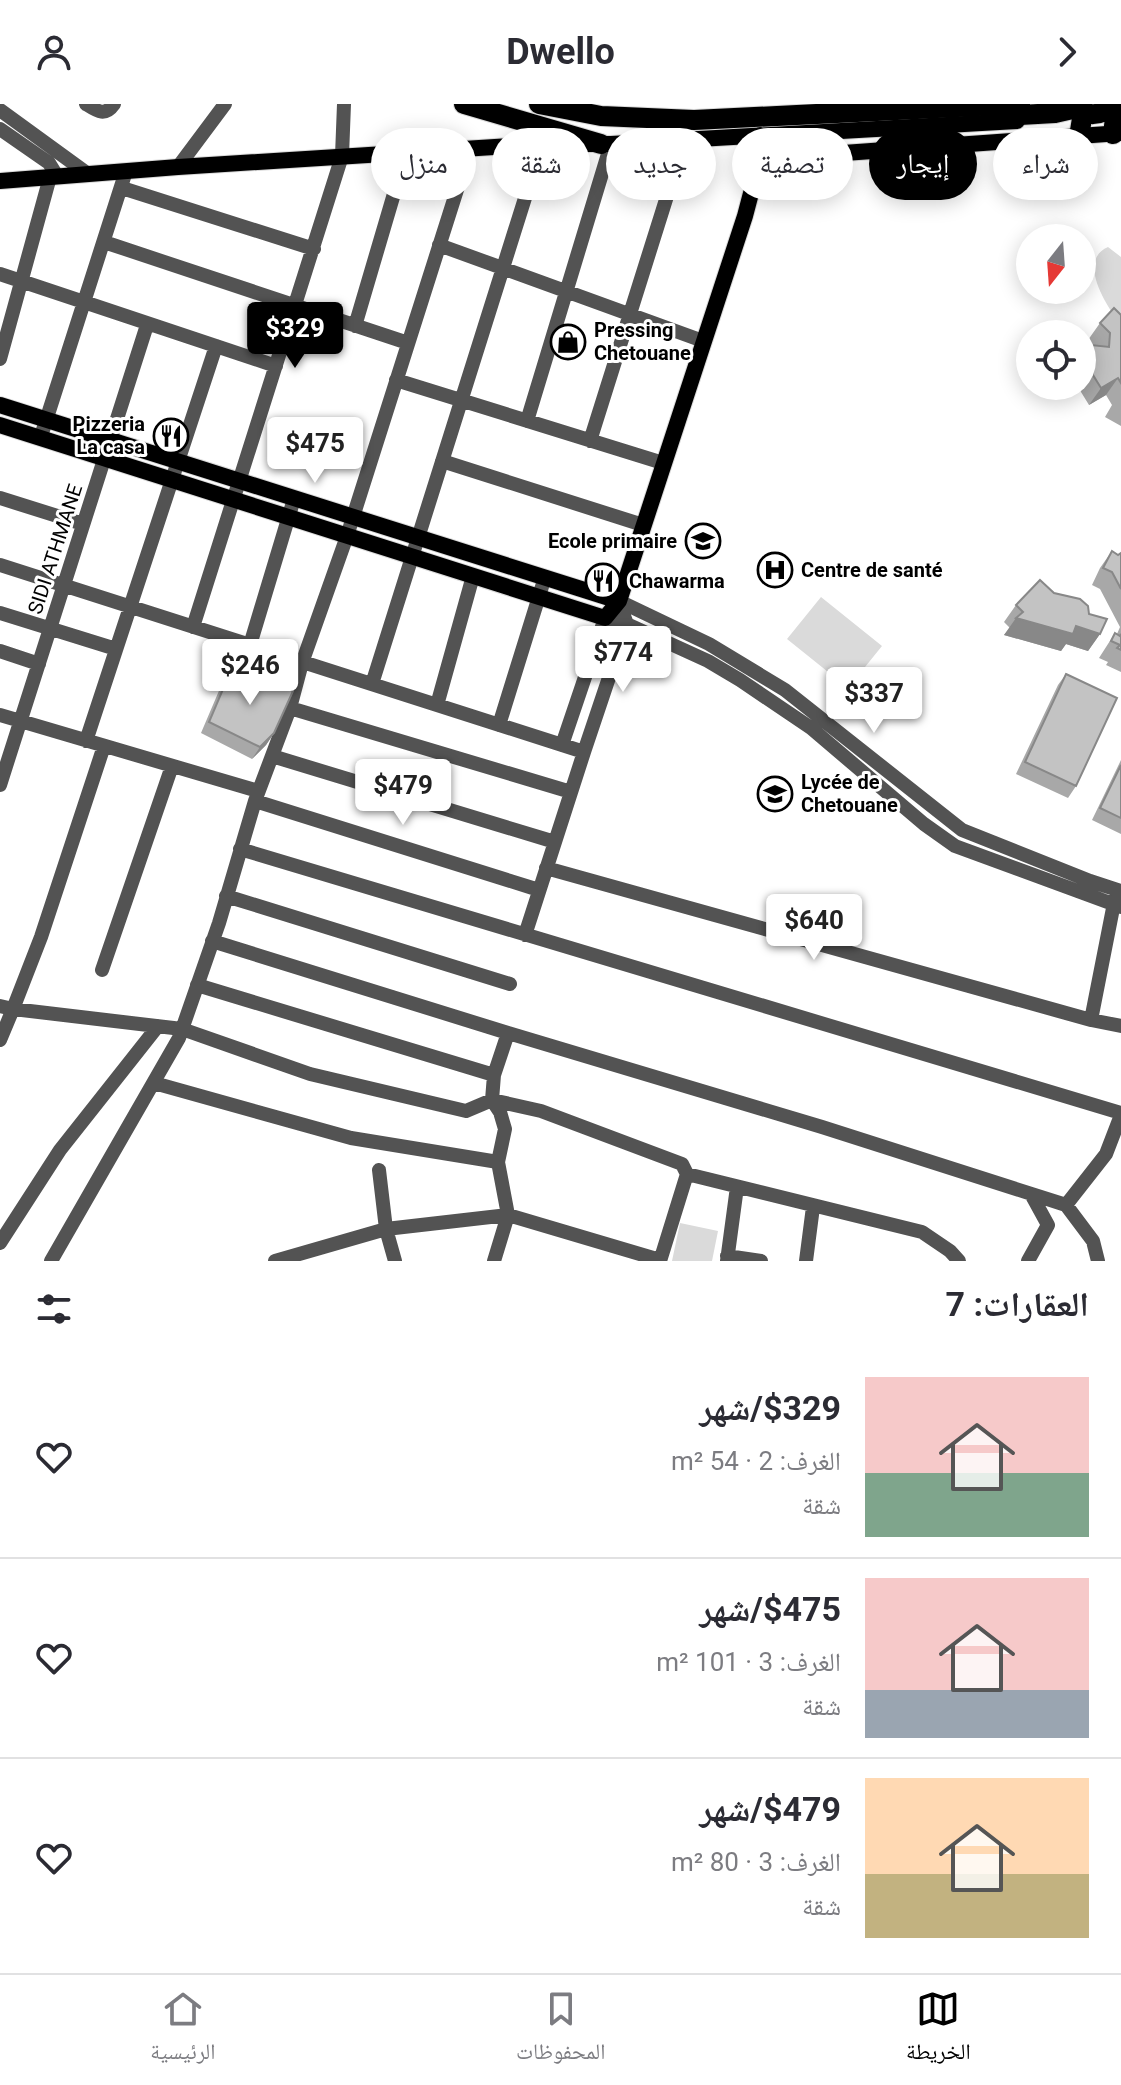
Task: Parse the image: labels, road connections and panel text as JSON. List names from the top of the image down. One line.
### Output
{"streets":{"street":["SIDI ATHMANE"]},"places":{"shop":["Pressing Chetouane"],"restaurant":["Pizzeria La casa","Chawarma"],"school or university":["Ecole primaire","Lycée de Chetouane"],"hospital":["Centre de santé"]},"north":"bottom","page":{"header":"Dwello","chip":["شراء","إيجار","تصفية","جديد","شقة","منزل"],"price":["$329","$475","$774","$246","$337","$479","$640"],"heading":"العقارات: 7","list":[{"name":"$329/شهر","note":"الغرف: 2 · 54 m² · شقة"},{"name":"$475/شهر","note":"الغرف: 3 · 101 m² · شقة"},{"name":"$479/شهر","note":"الغرف: 3 · 80 m² · شقة"}],"tabs":["الخريطة","المحفوظات","الرئيسية"]}}
